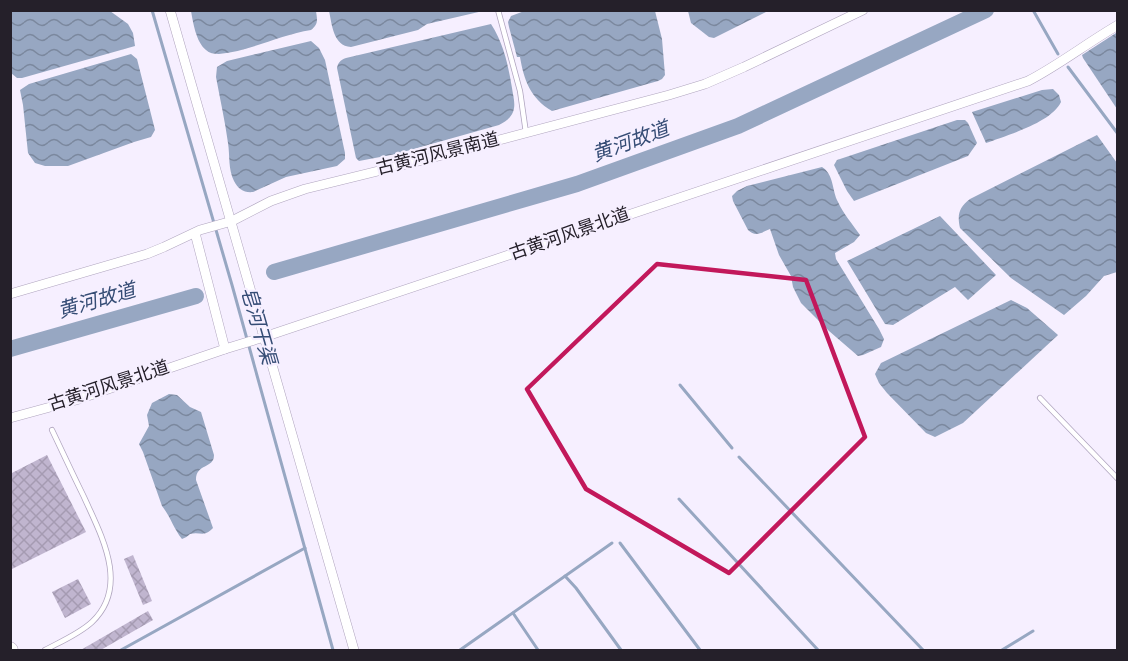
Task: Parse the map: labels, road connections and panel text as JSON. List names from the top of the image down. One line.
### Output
{"streets":{"street":["古黄河风景南道","古黄河风景北道"]},"water":["黄河故道","皂河干渠"]}
